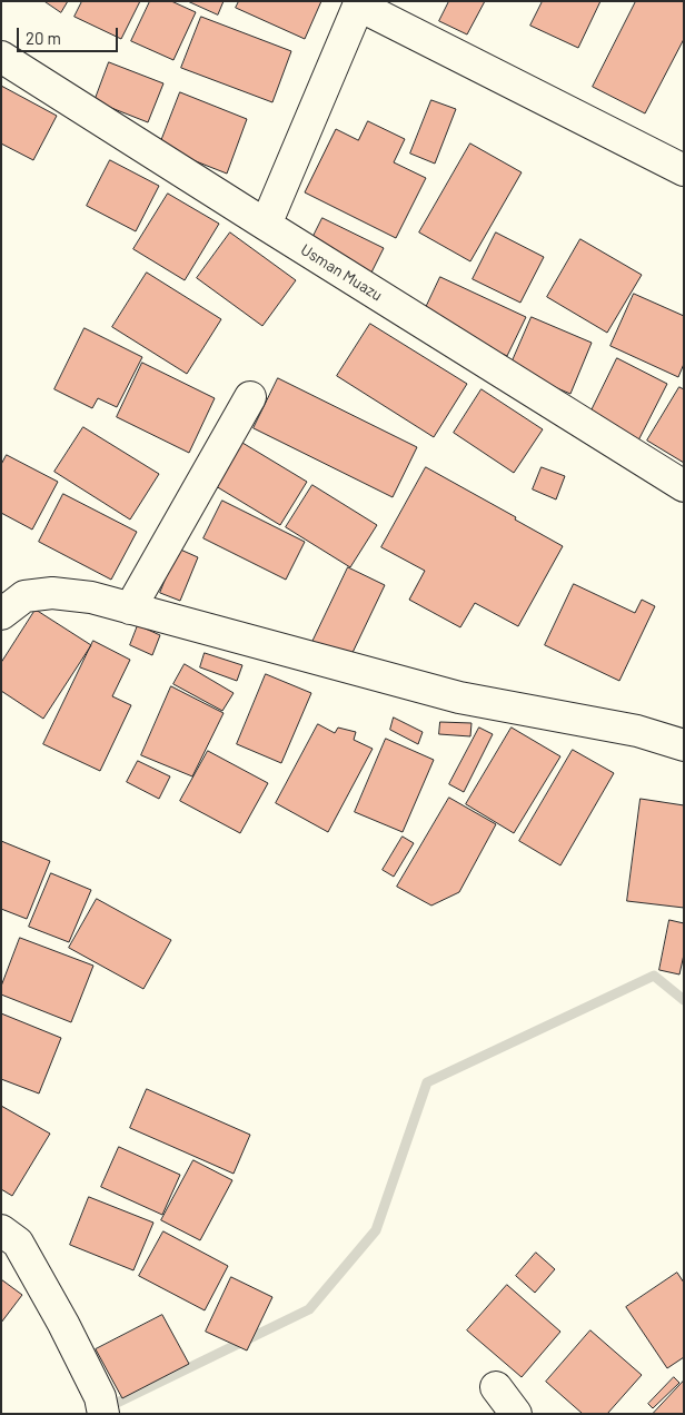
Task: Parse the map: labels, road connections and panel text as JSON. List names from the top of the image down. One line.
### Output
{"streets":{"street":["Usman Muazu"]},"scale_bar":"20 m"}
